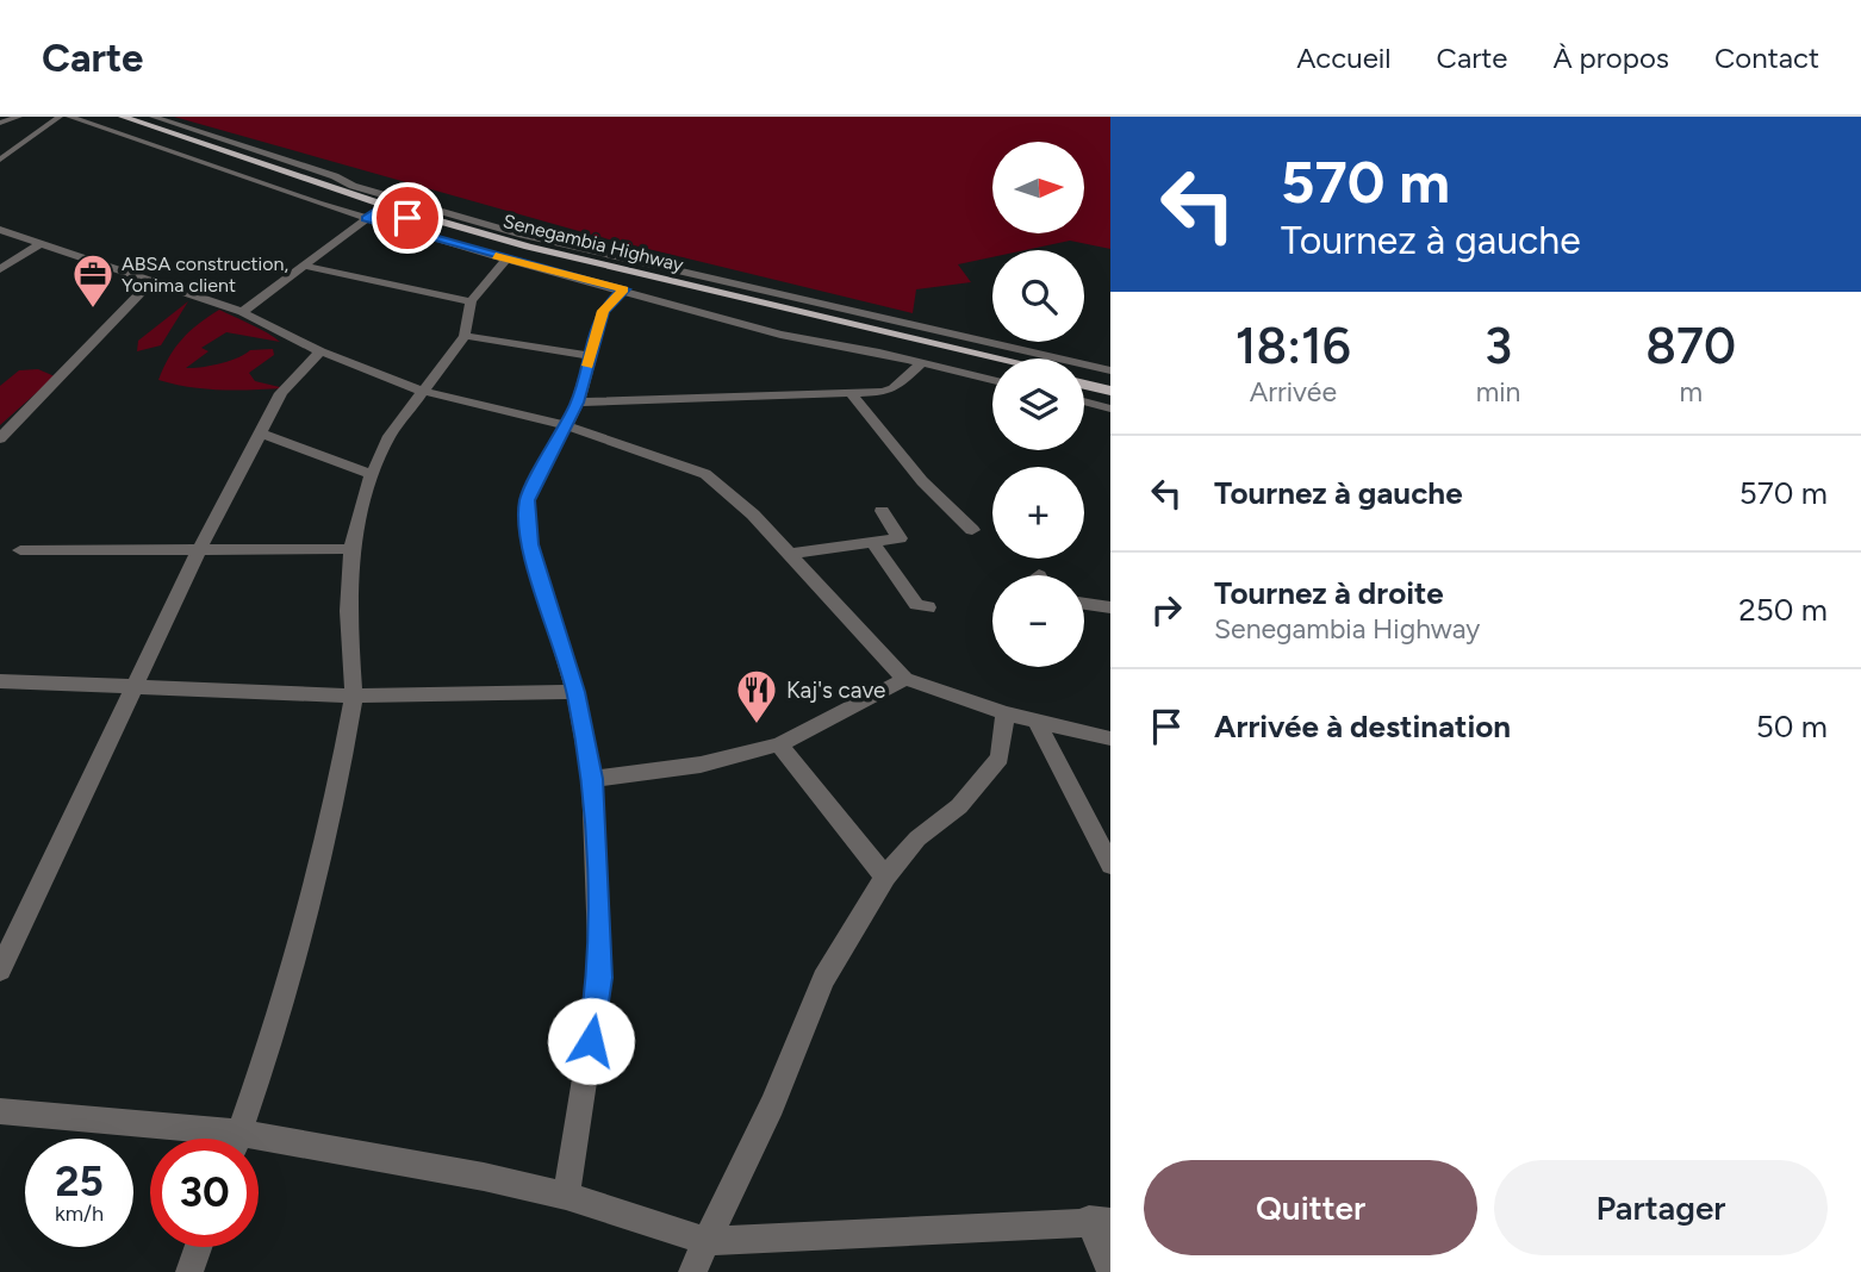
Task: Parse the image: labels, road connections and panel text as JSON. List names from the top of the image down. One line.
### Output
{"streets":{"main road":["Senegambia Highway"]},"places":{"office":["ABSA construction, Yonima client"],"restaurant":["Kaj's cave"]},"north":"right","page":{"header":"Carte","nav":["Accueil","Carte","À propos","Contact"],"turn":["570 m","Tournez à gauche"],"map_buttons":["+","−"],"eta":["18:16","Arrivée","3","min","870","m"],"list":[{"name":"Tournez à gauche","value":"570 m"},{"name":"Tournez à droite","note":"Senegambia Highway","value":"250 m"},{"name":"Arrivée à destination","value":"50 m"}],"speed":"25 km/h","limit":"30","buttons":["Quitter","Partager"]}}
